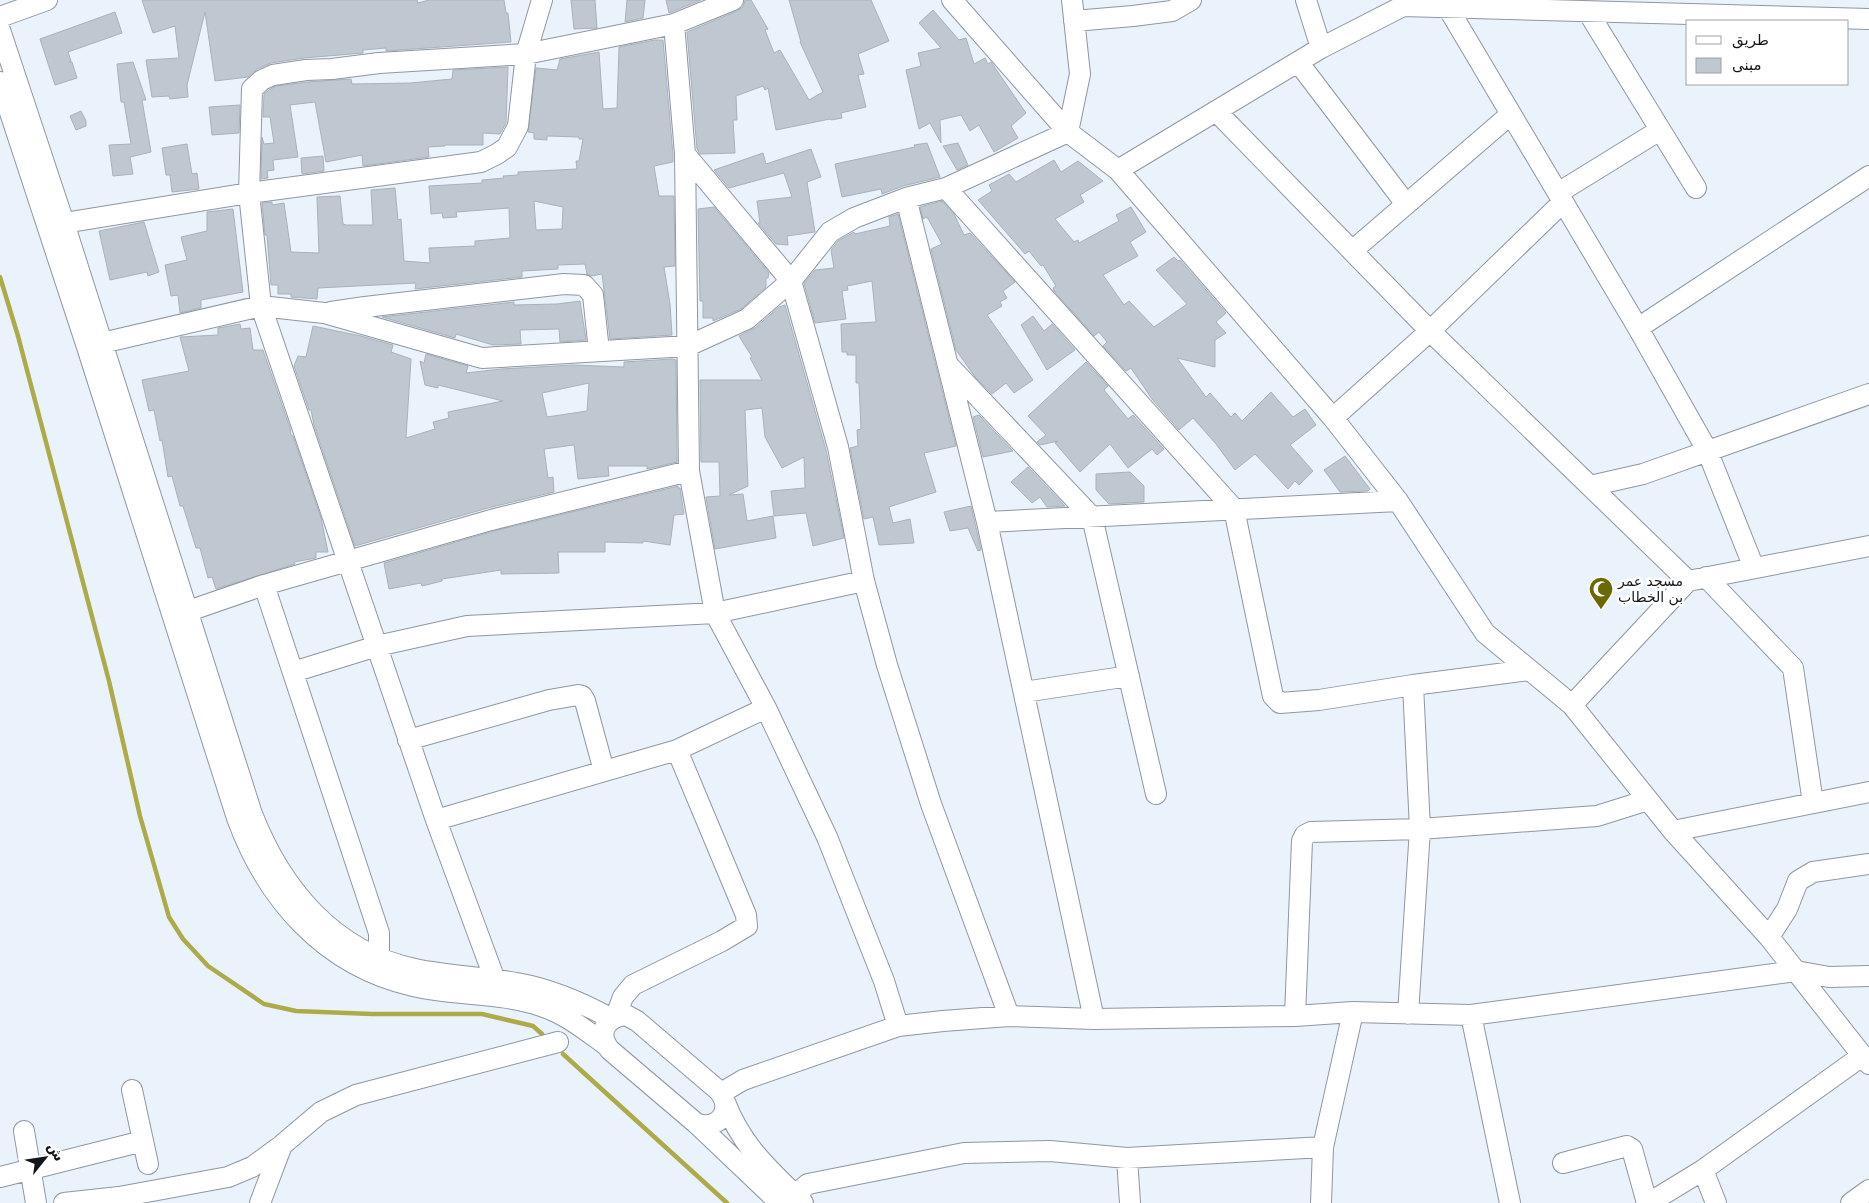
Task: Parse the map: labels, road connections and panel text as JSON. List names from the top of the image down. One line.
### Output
{"places":{"mosque":["مسجد عمر بن الخطاب"]},"legend":["طريق","مبنى"],"north":"top right"}
